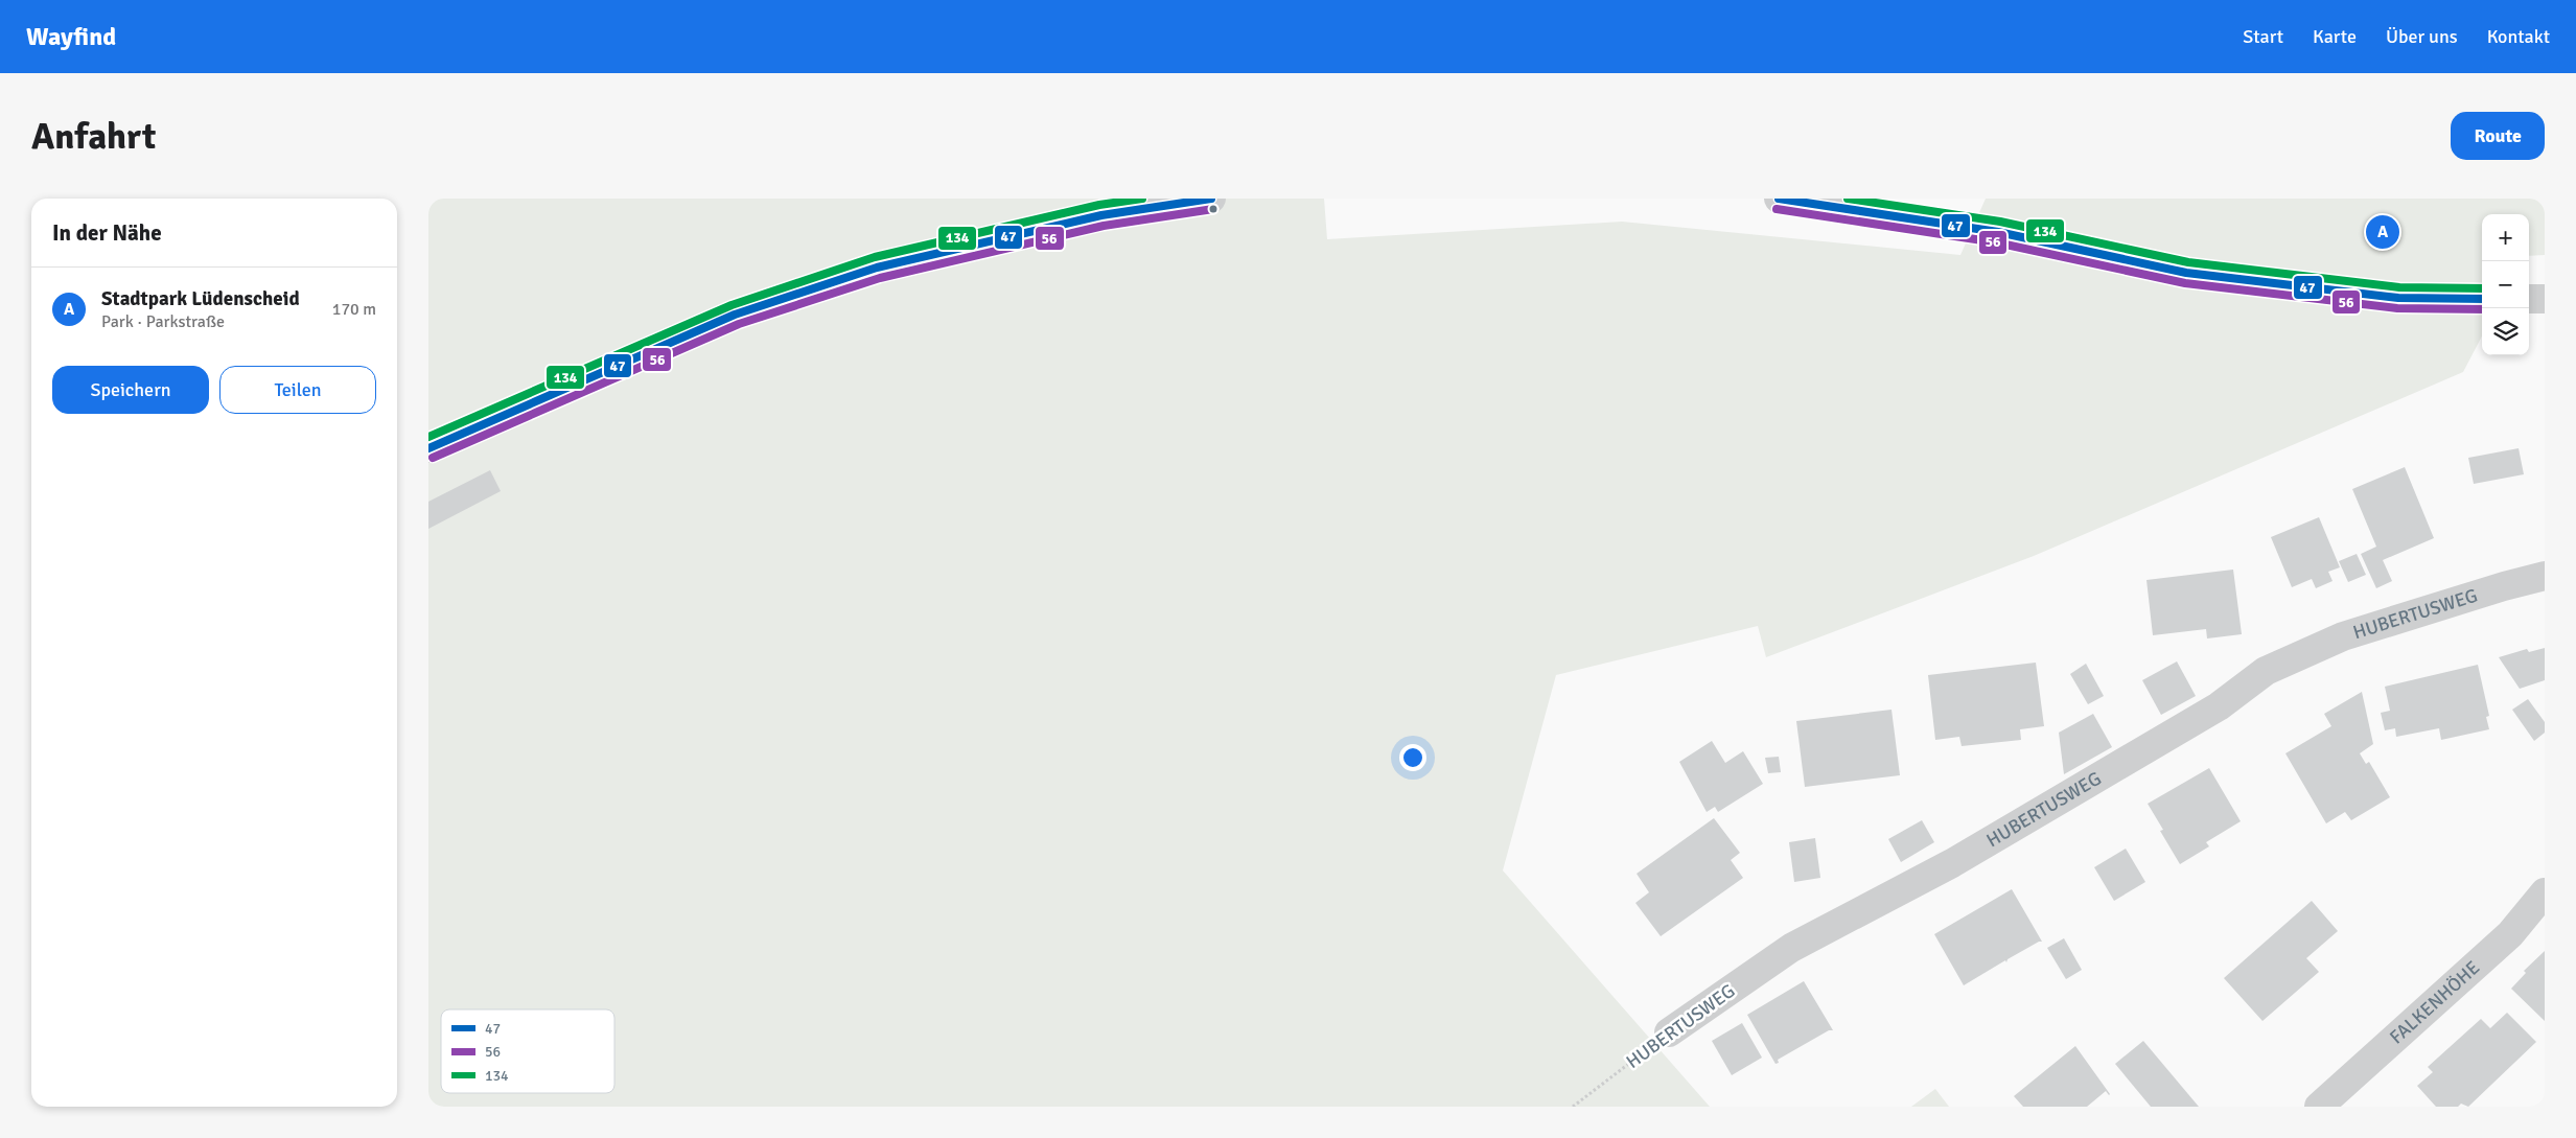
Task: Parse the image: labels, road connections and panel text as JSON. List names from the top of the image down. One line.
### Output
{"streets":{"street":["HUBERTUSWEG","FALKENHÖHE"]},"lines":["transit line 47","transit line 134","transit line 56"],"legend":["47","56","134"],"page":{"header":"Wayfind","nav":["Start","Karte","Über uns","Kontakt"],"buttons":["Route",["Speichern","Teilen"]],"title":"Anfahrt","heading":"In der Nähe","pins":"A","map_buttons":["+","−"],"list":[{"mark":"A","name":"Stadtpark Lüdenscheid","note":"Park · Parkstraße","value":"170 m"}]}}
